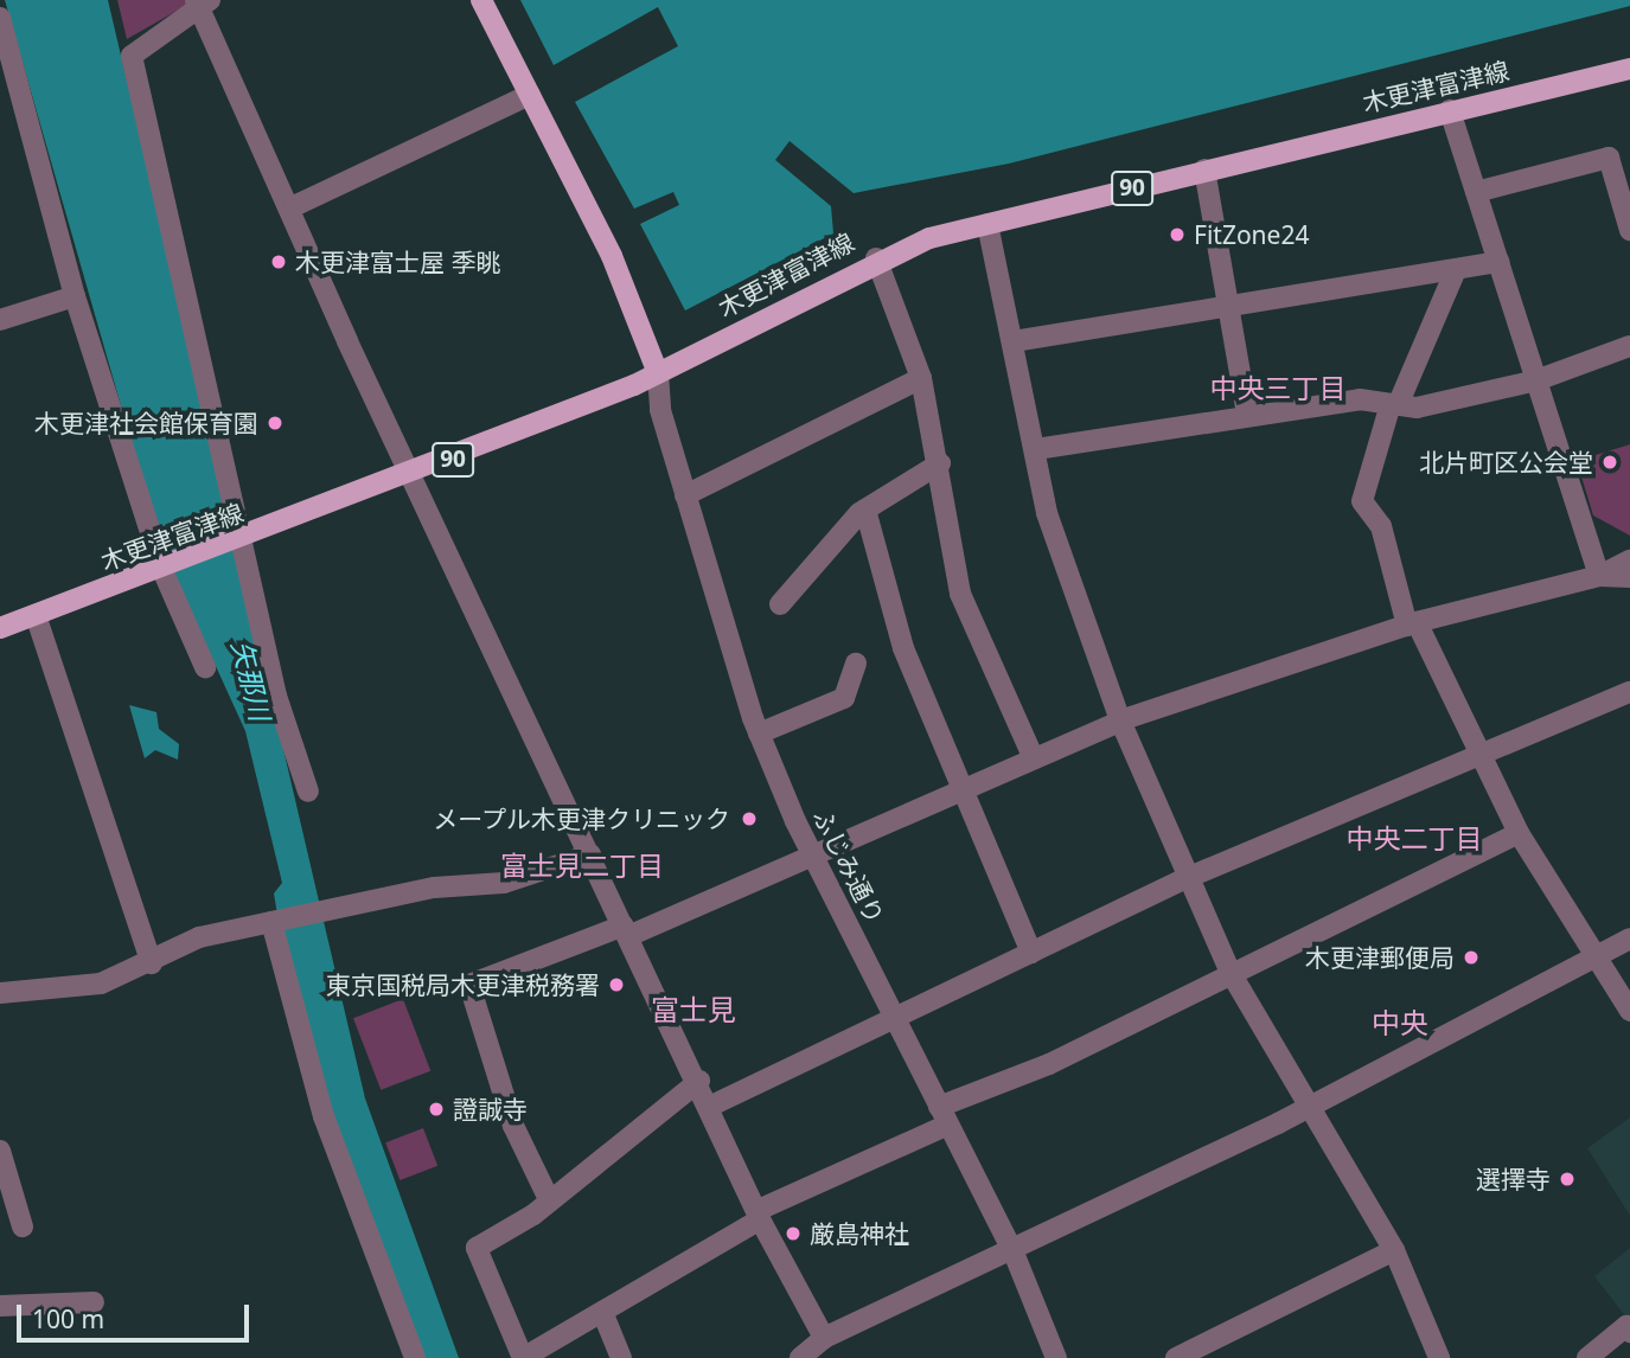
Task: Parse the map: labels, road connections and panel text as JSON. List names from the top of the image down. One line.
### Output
{"streets":{"main road":["木更津富津線","90"],"street":["ふじみ通り"]},"crossings":[["木更津富津線","ふじみ通り"]],"districts":["中央三丁目","中央二丁目","富士見二丁目","富士見","中央"],"water":["矢那川"],"places":["FitZone24","木更津富士屋 季眺","木更津社会館保育園","北片町区公会堂","メープル木更津クリニック","木更津郵便局","東京国税局木更津税務署","證誠寺","選擇寺","厳島神社"],"scale_bar":"100 m"}
